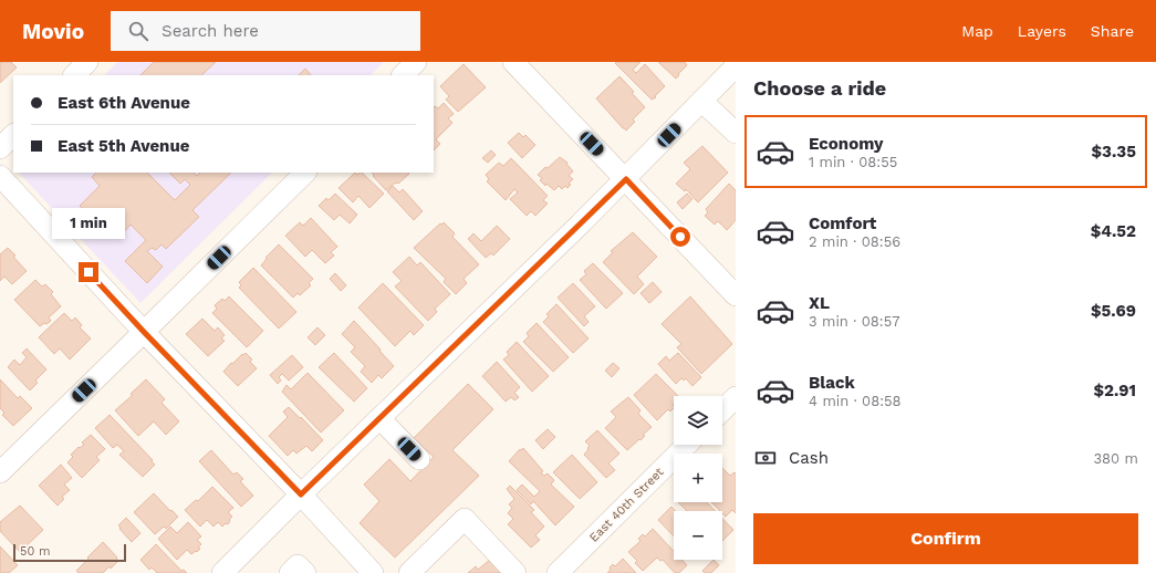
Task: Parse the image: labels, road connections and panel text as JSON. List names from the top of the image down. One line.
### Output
{"streets":{"street":["East 40th Street"]},"scale_bar":"50 m","page":{"header":"Movio","search":"Search here","nav":["Map","Layers","Share"],"heading":"Choose a ride","banner":["East 6th Avenue","East 5th Avenue"],"list":[{"name":"Economy","note":"1 min · 08:55","value":"$3.35"},{"name":"Comfort","note":"2 min · 08:56","value":"$4.52"},{"name":"XL","note":"3 min · 08:57","value":"$5.69"},{"name":"Black","note":"4 min · 08:58","value":"$2.91"}],"bubble":"1 min","map_buttons":["+","−"],"pay":["Cash","380 m"],"buttons":"Confirm","scale":"50 m"}}
